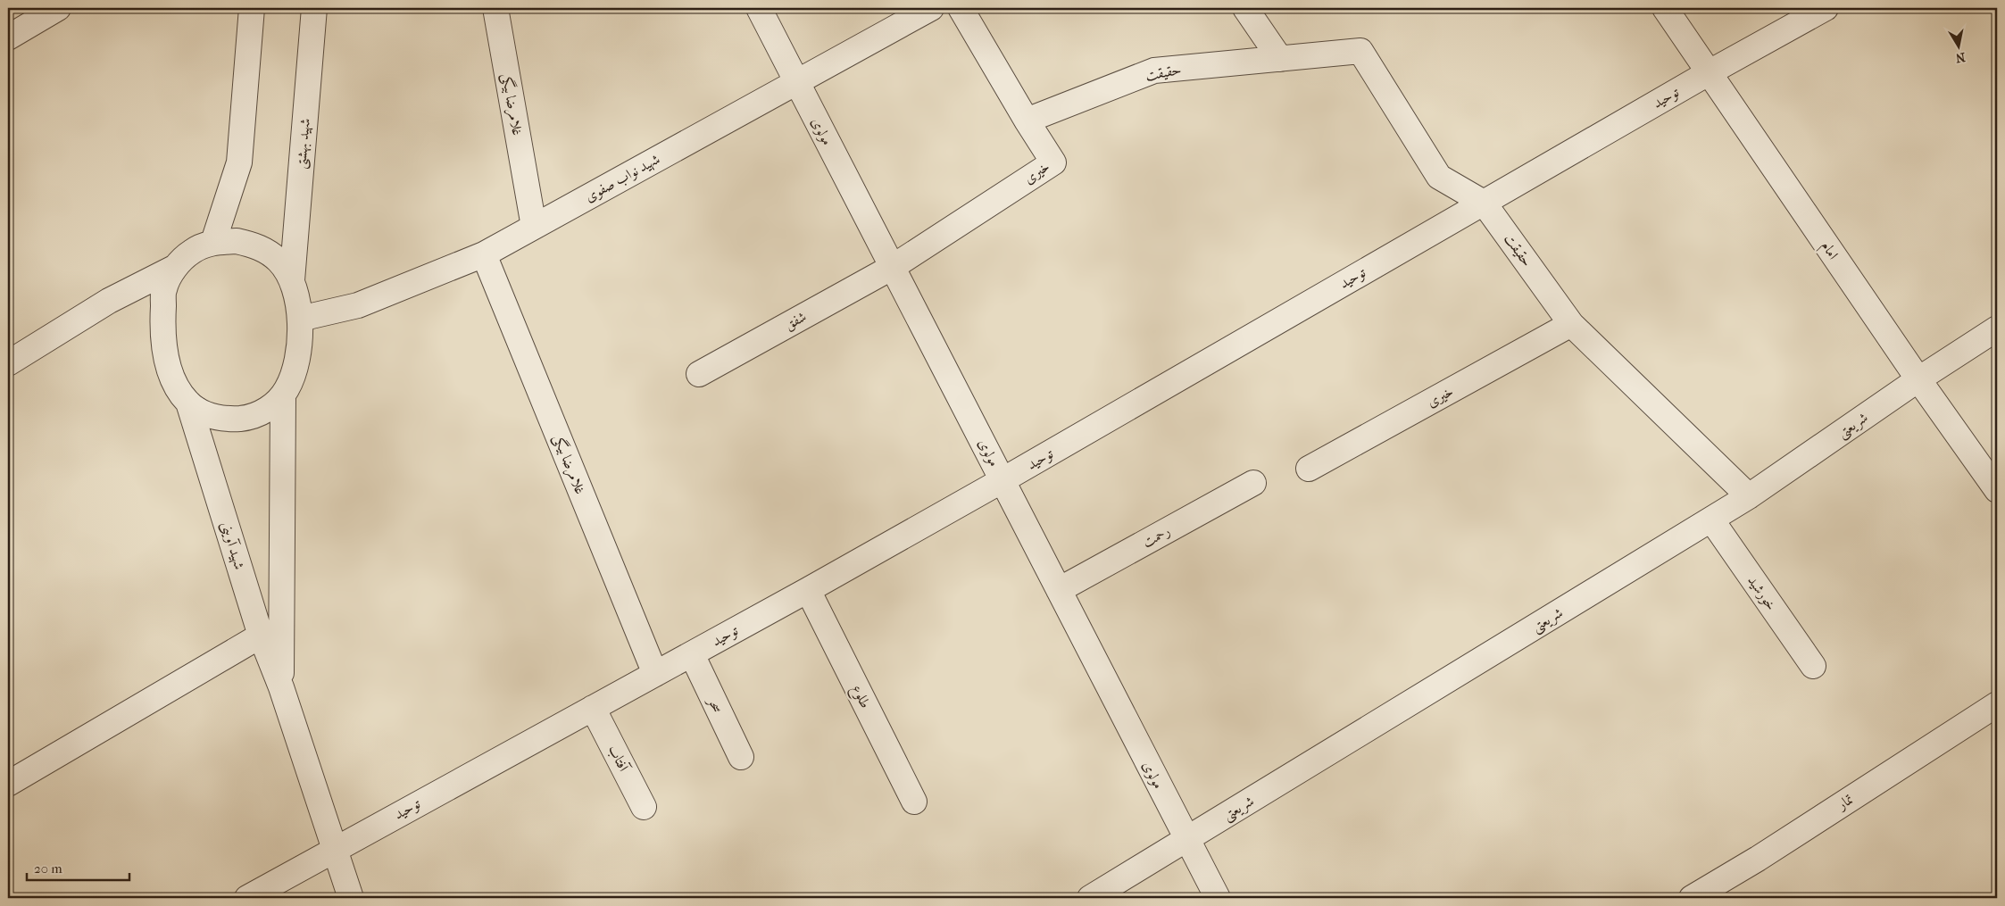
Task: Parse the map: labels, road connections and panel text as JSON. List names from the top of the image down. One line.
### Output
{"streets":{"street":["حقیقت","توحید","غلامرضا بیگی","مولوی","شهید بهشتی","خیری","شهید نواب صفوی","امام","شفق","شریعتی","رحمت","شهید آوینی","خورشید","طلوع","سحر","آفتاب","تمار"]},"crossings":[["حقیقت","توحید"],["حقیقت","خیری"],["حقیقت","شریعتی"],["توحید","غلامرضا بیگی"],["توحید","مولوی"],["توحید","امام"],["توحید","شهید آوینی"],["توحید","طلوع"],["توحید","سحر"],["توحید","آفتاب"],["غلامرضا بیگی","شهید نواب صفوی"],["مولوی","خیری"],["مولوی","شهید نواب صفوی"],["مولوی","شفق"],["مولوی","شریعتی"],["مولوی","رحمت"],["خیری","شفق"],["امام","شریعتی"],["شریعتی","خورشید"]],"scale_bar":"20 m","north":"bottom"}
